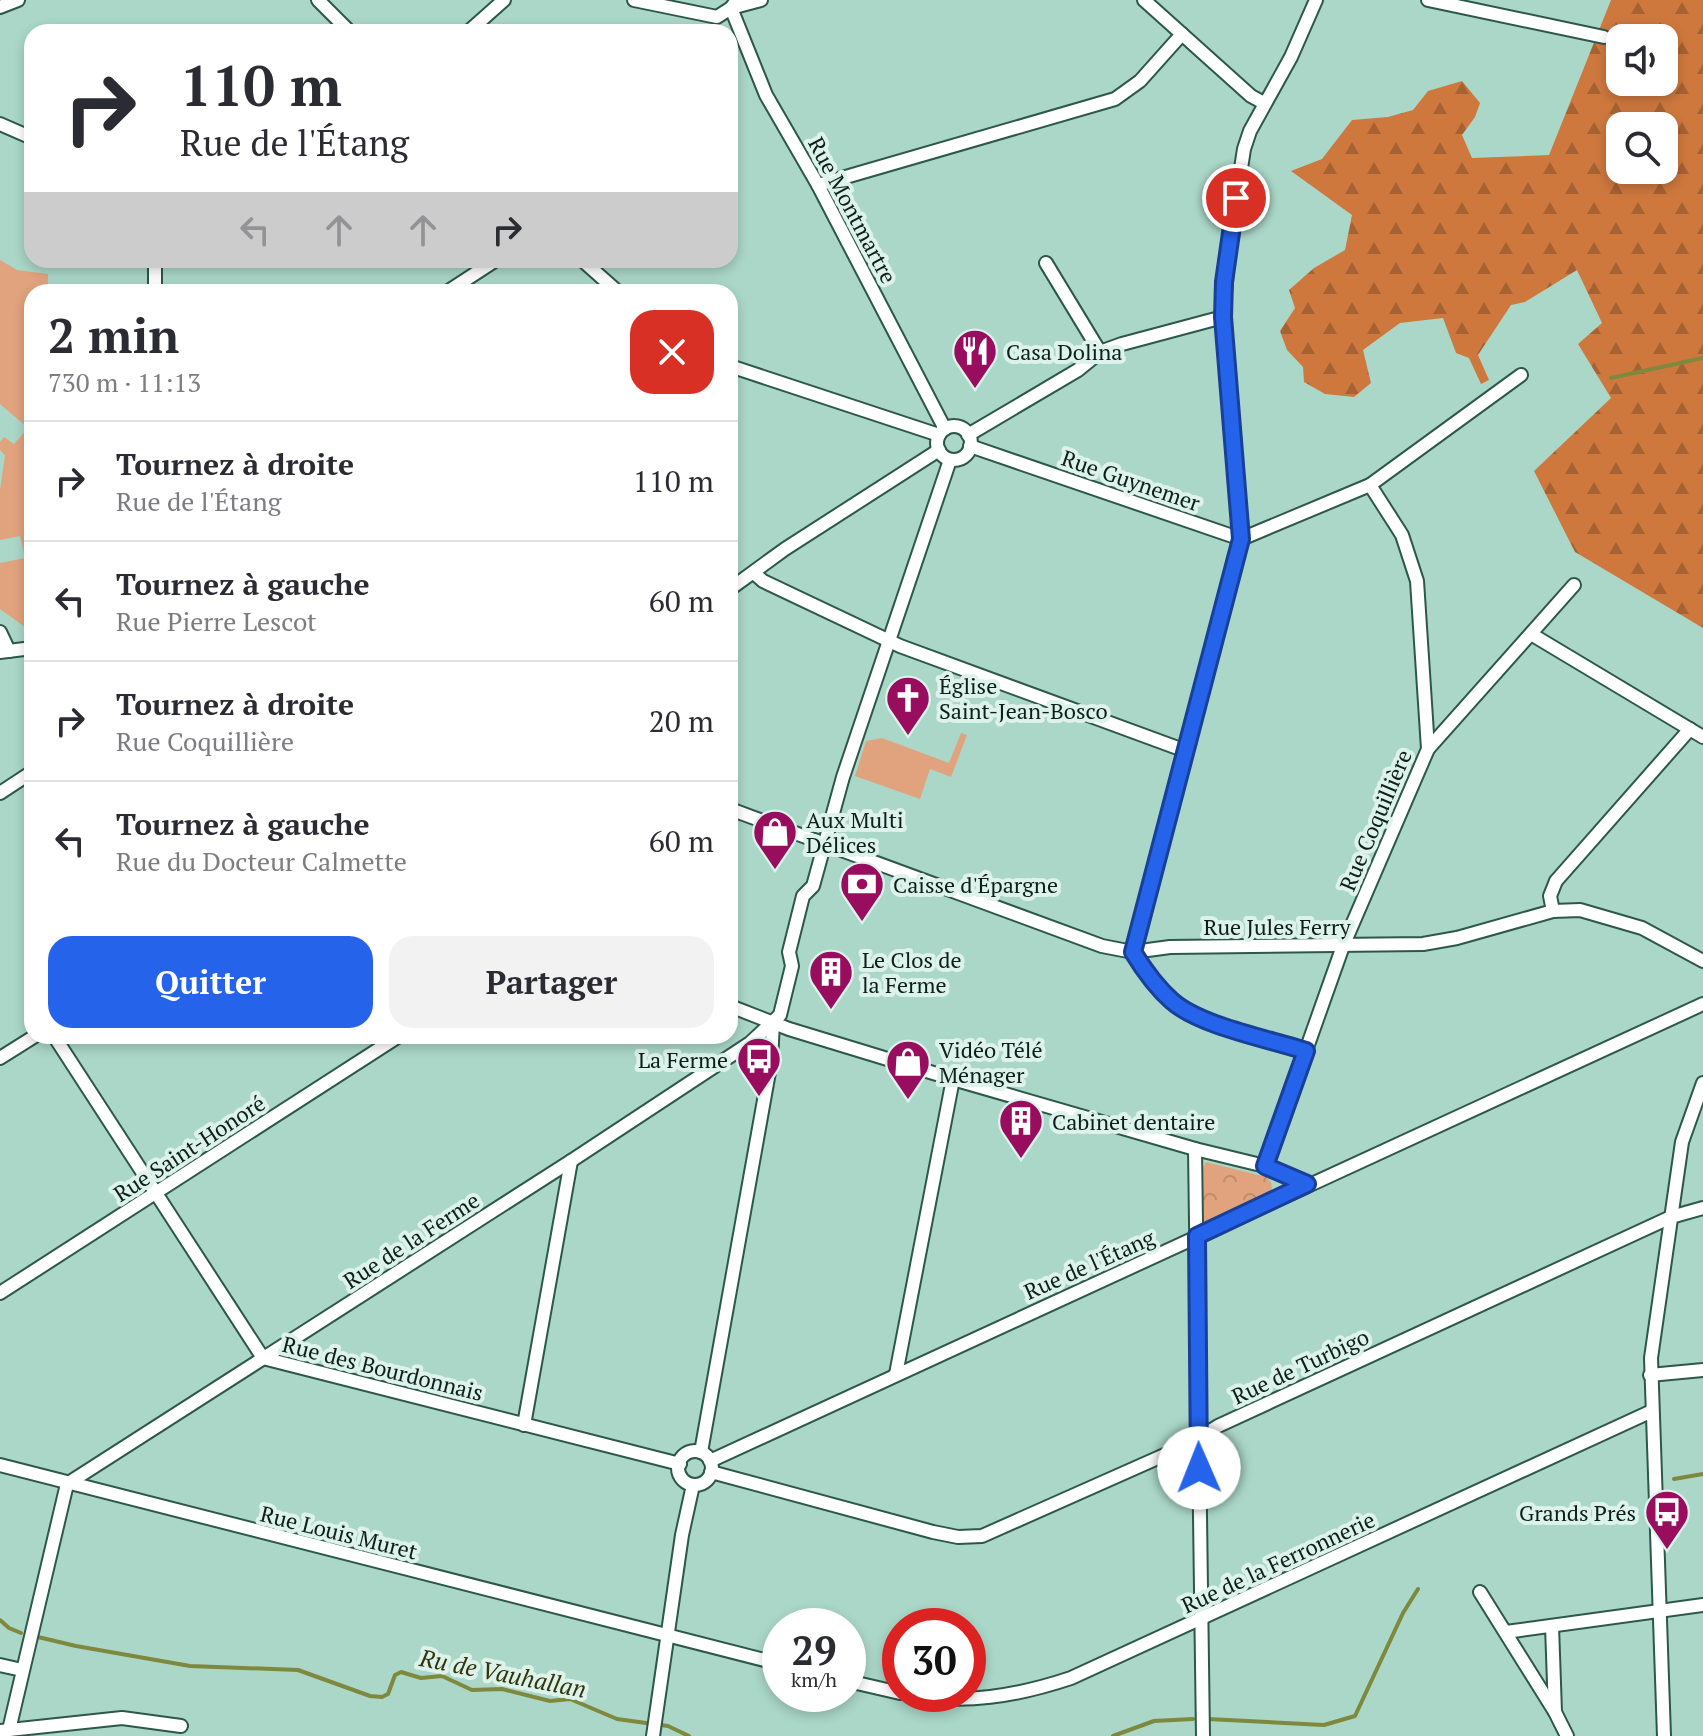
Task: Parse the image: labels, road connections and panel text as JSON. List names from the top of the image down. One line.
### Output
{"streets":{"street":["Rue Montmartre","Rue Guynemer","Rue Coquillière","Rue Jules Ferry","Rue Saint-Honoré","Rue de la Ferme","Rue de l'Étang","Rue de Turbigo","Rue des Bourdonnais","Rue Louis Muret","Rue de la Ferronnerie"]},"crossings":[["Rue Montmartre","Rue Guynemer"],["Rue Coquillière","Rue Jules Ferry"],["Rue Saint-Honoré","Rue des Bourdonnais"],["Rue de la Ferme","Rue des Bourdonnais"],["Rue de la Ferme","Rue Louis Muret"],["Rue de l'Étang","Rue de Turbigo"],["Rue de l'Étang","Rue des Bourdonnais"],["Rue de Turbigo","Rue des Bourdonnais"]],"water":["Ru de Vauhallan"],"places":{"restaurant":["Casa Dolina"],"church":["Église Saint-Jean-Bosco"],"shop":["Aux Multi Délices","Vidéo Télé Ménager"],"bank":["Caisse d'Épargne"],"building":["Le Clos de la Ferme","Cabinet dentaire"],"bus stop":["La Ferme","Grands Prés"]},"page":{"turn":["110 m","Rue de l'Étang"],"heading":["2 min","730 m · 11:13"],"list":[{"name":"Tournez à droite","note":"Rue de l'Étang","value":"110 m"},{"name":"Tournez à gauche","note":"Rue Pierre Lescot","value":"60 m"},{"name":"Tournez à droite","note":"Rue Coquillière","value":"20 m"},{"name":"Tournez à gauche","note":"Rue du Docteur Calmette","value":"60 m"}],"buttons":["Quitter","Partager"],"speed":"29 km/h","limit":"30"}}
